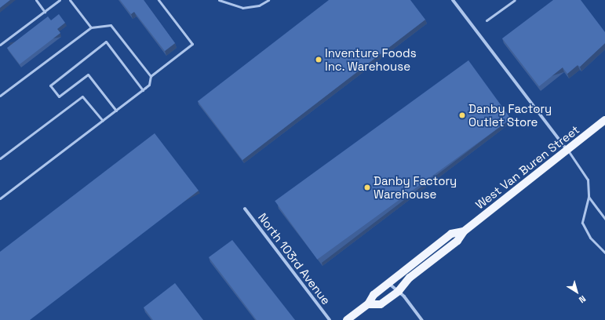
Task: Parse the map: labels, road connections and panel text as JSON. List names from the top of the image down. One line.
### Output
{"streets":{"main road":["West Van Buren Street"],"street":["North 103rd Avenue"]},"places":["Inventure Foods Inc. Warehouse","Danby Factory Outlet Store","Danby Factory Warehouse"],"north":"bottom right"}
